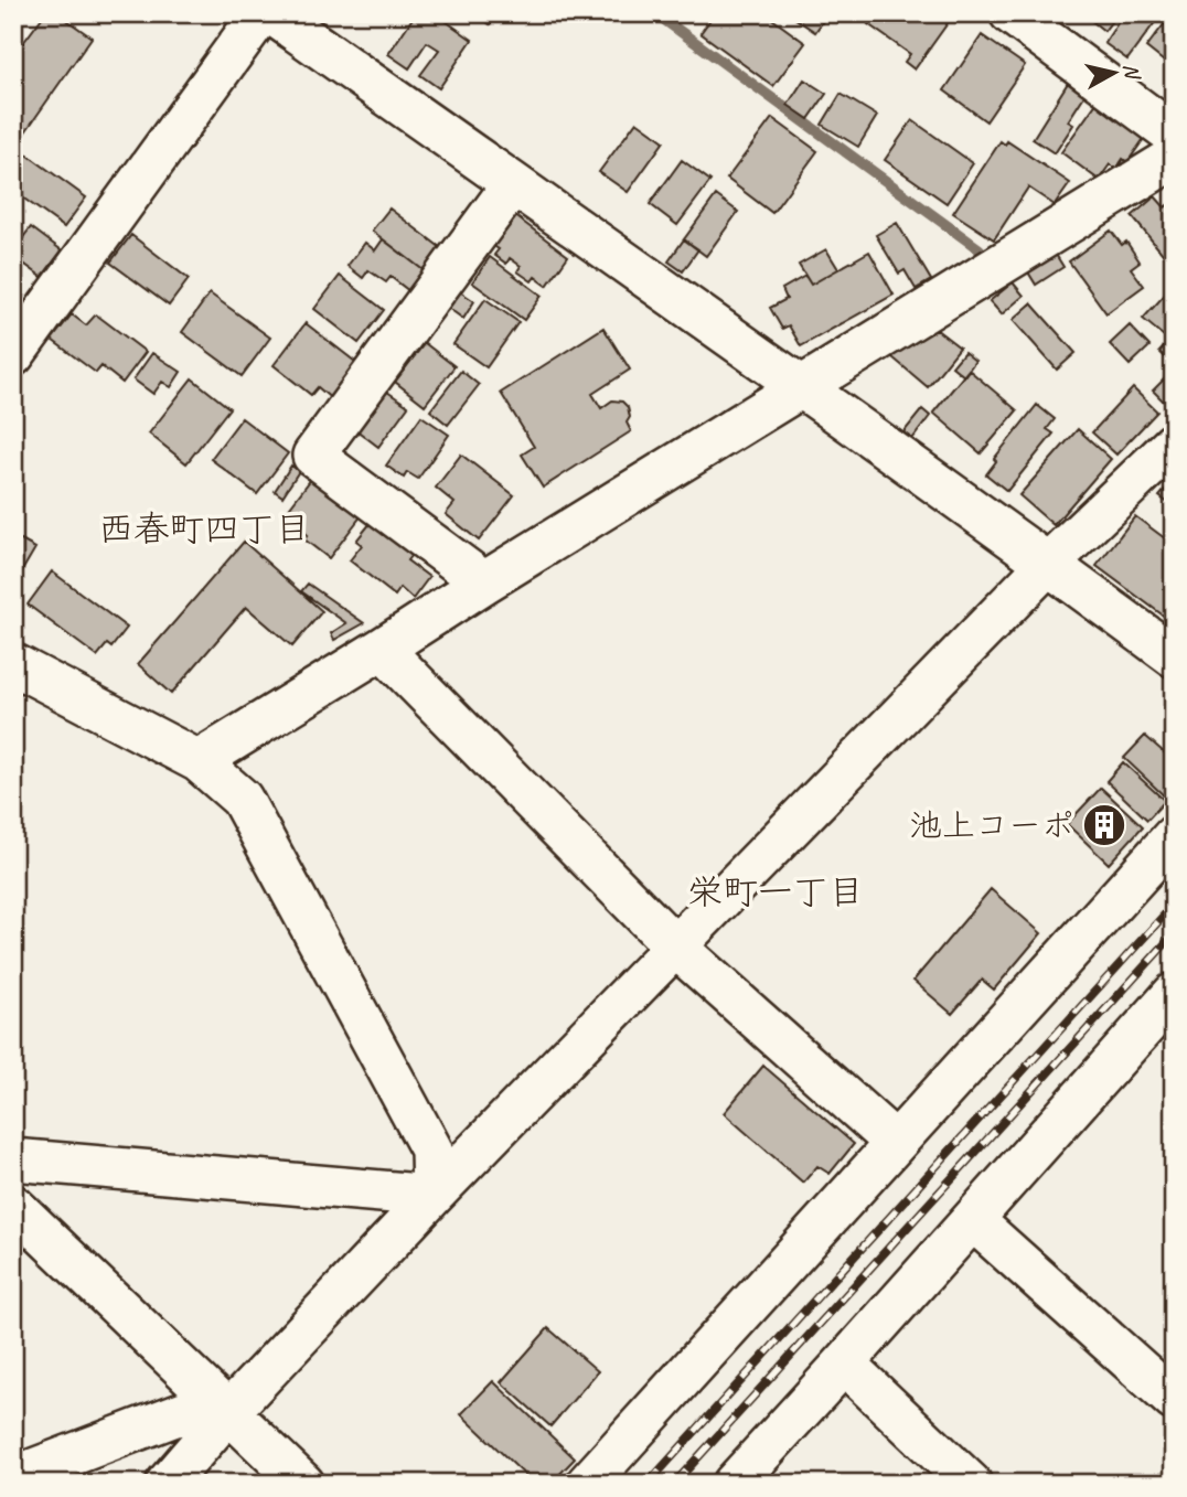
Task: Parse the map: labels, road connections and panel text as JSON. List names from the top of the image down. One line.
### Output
{"districts":["西春町四丁目","栄町一丁目"],"places":{"building":["池上コーポ"]},"north":"right"}
